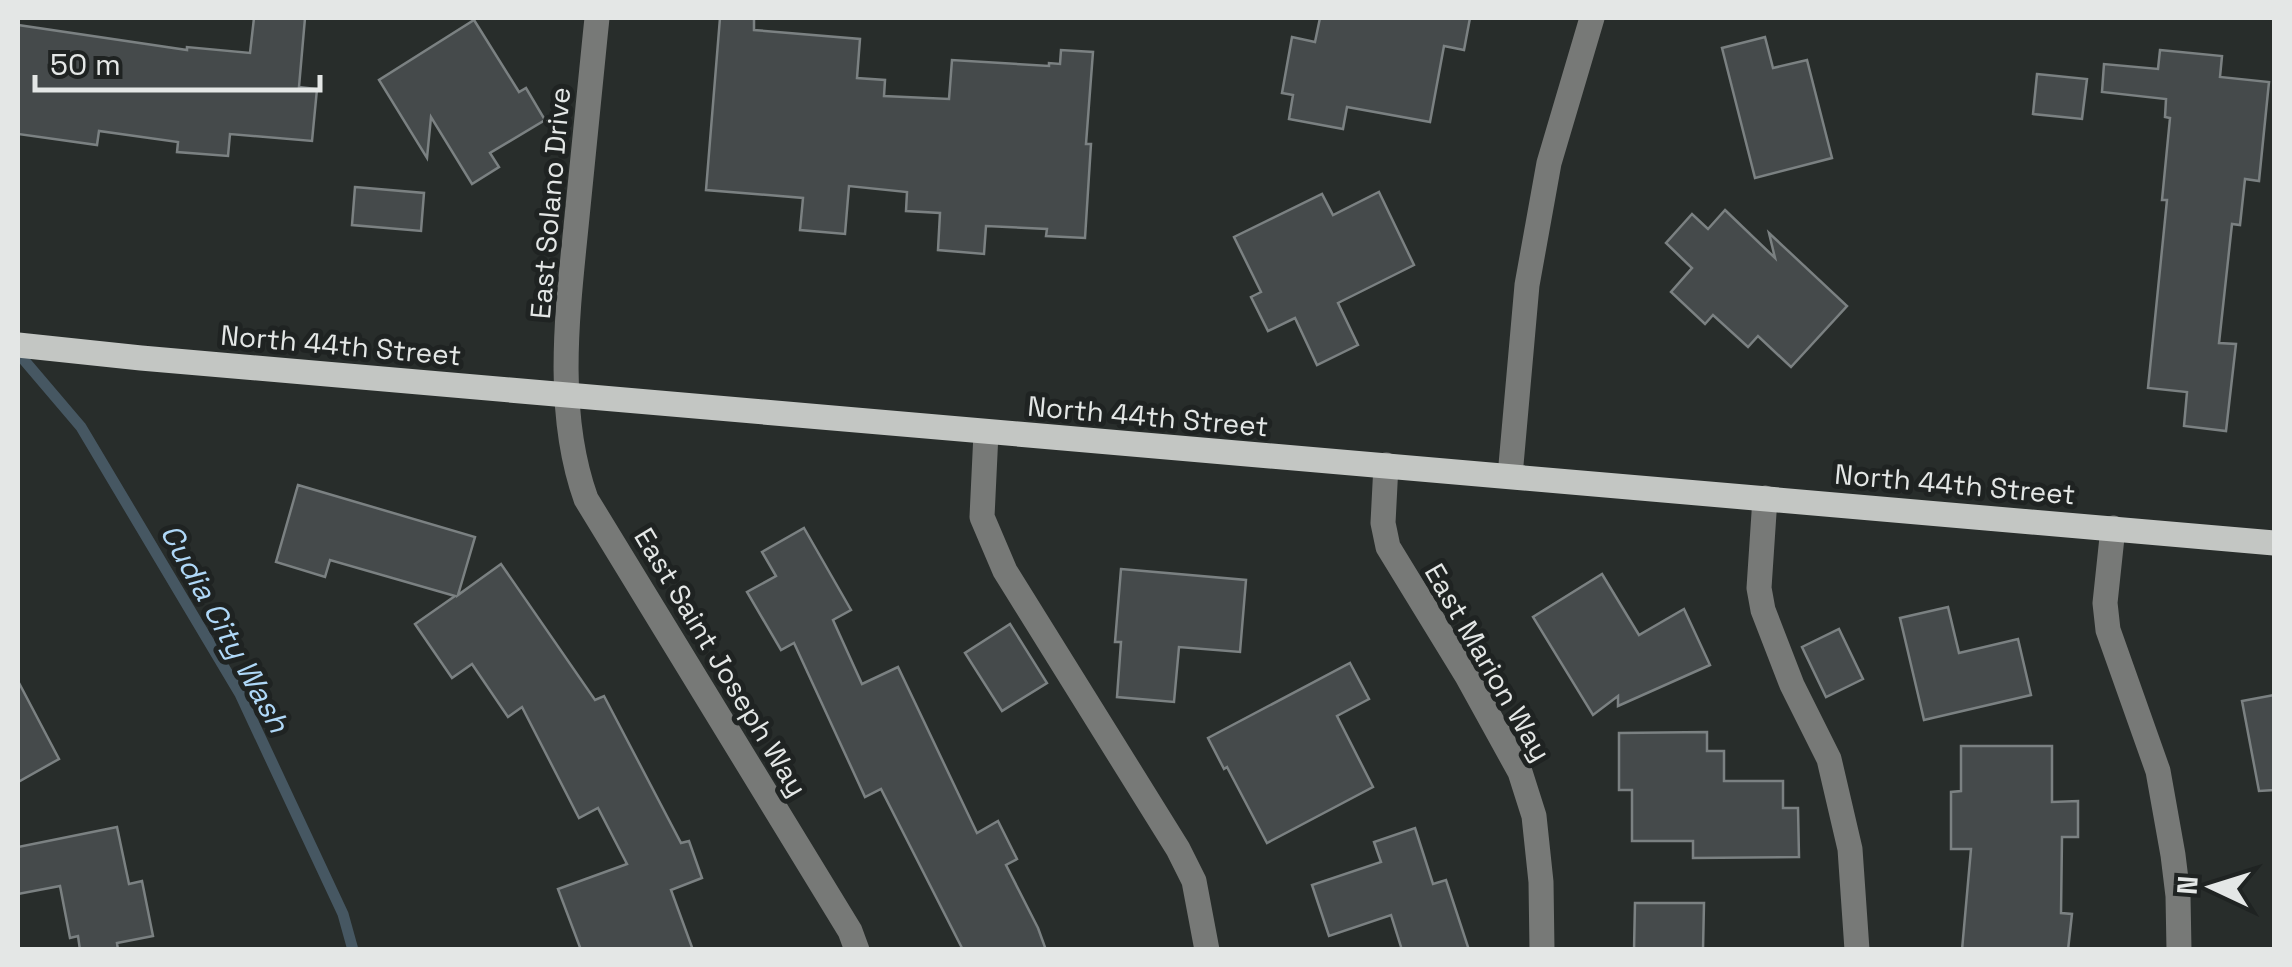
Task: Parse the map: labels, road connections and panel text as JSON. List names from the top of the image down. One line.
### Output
{"streets":{"main road":["North 44th Street"],"street":["East Solano Drive","East Saint Joseph Way","East Marion Way"]},"crossings":[["East Solano Drive","North 44th Street"],["East Solano Drive","East Saint Joseph Way"],["North 44th Street","East Saint Joseph Way"],["North 44th Street","East Marion Way"]],"water":["Cudia City Wash"],"scale_bar":"50 m","north":"left"}
